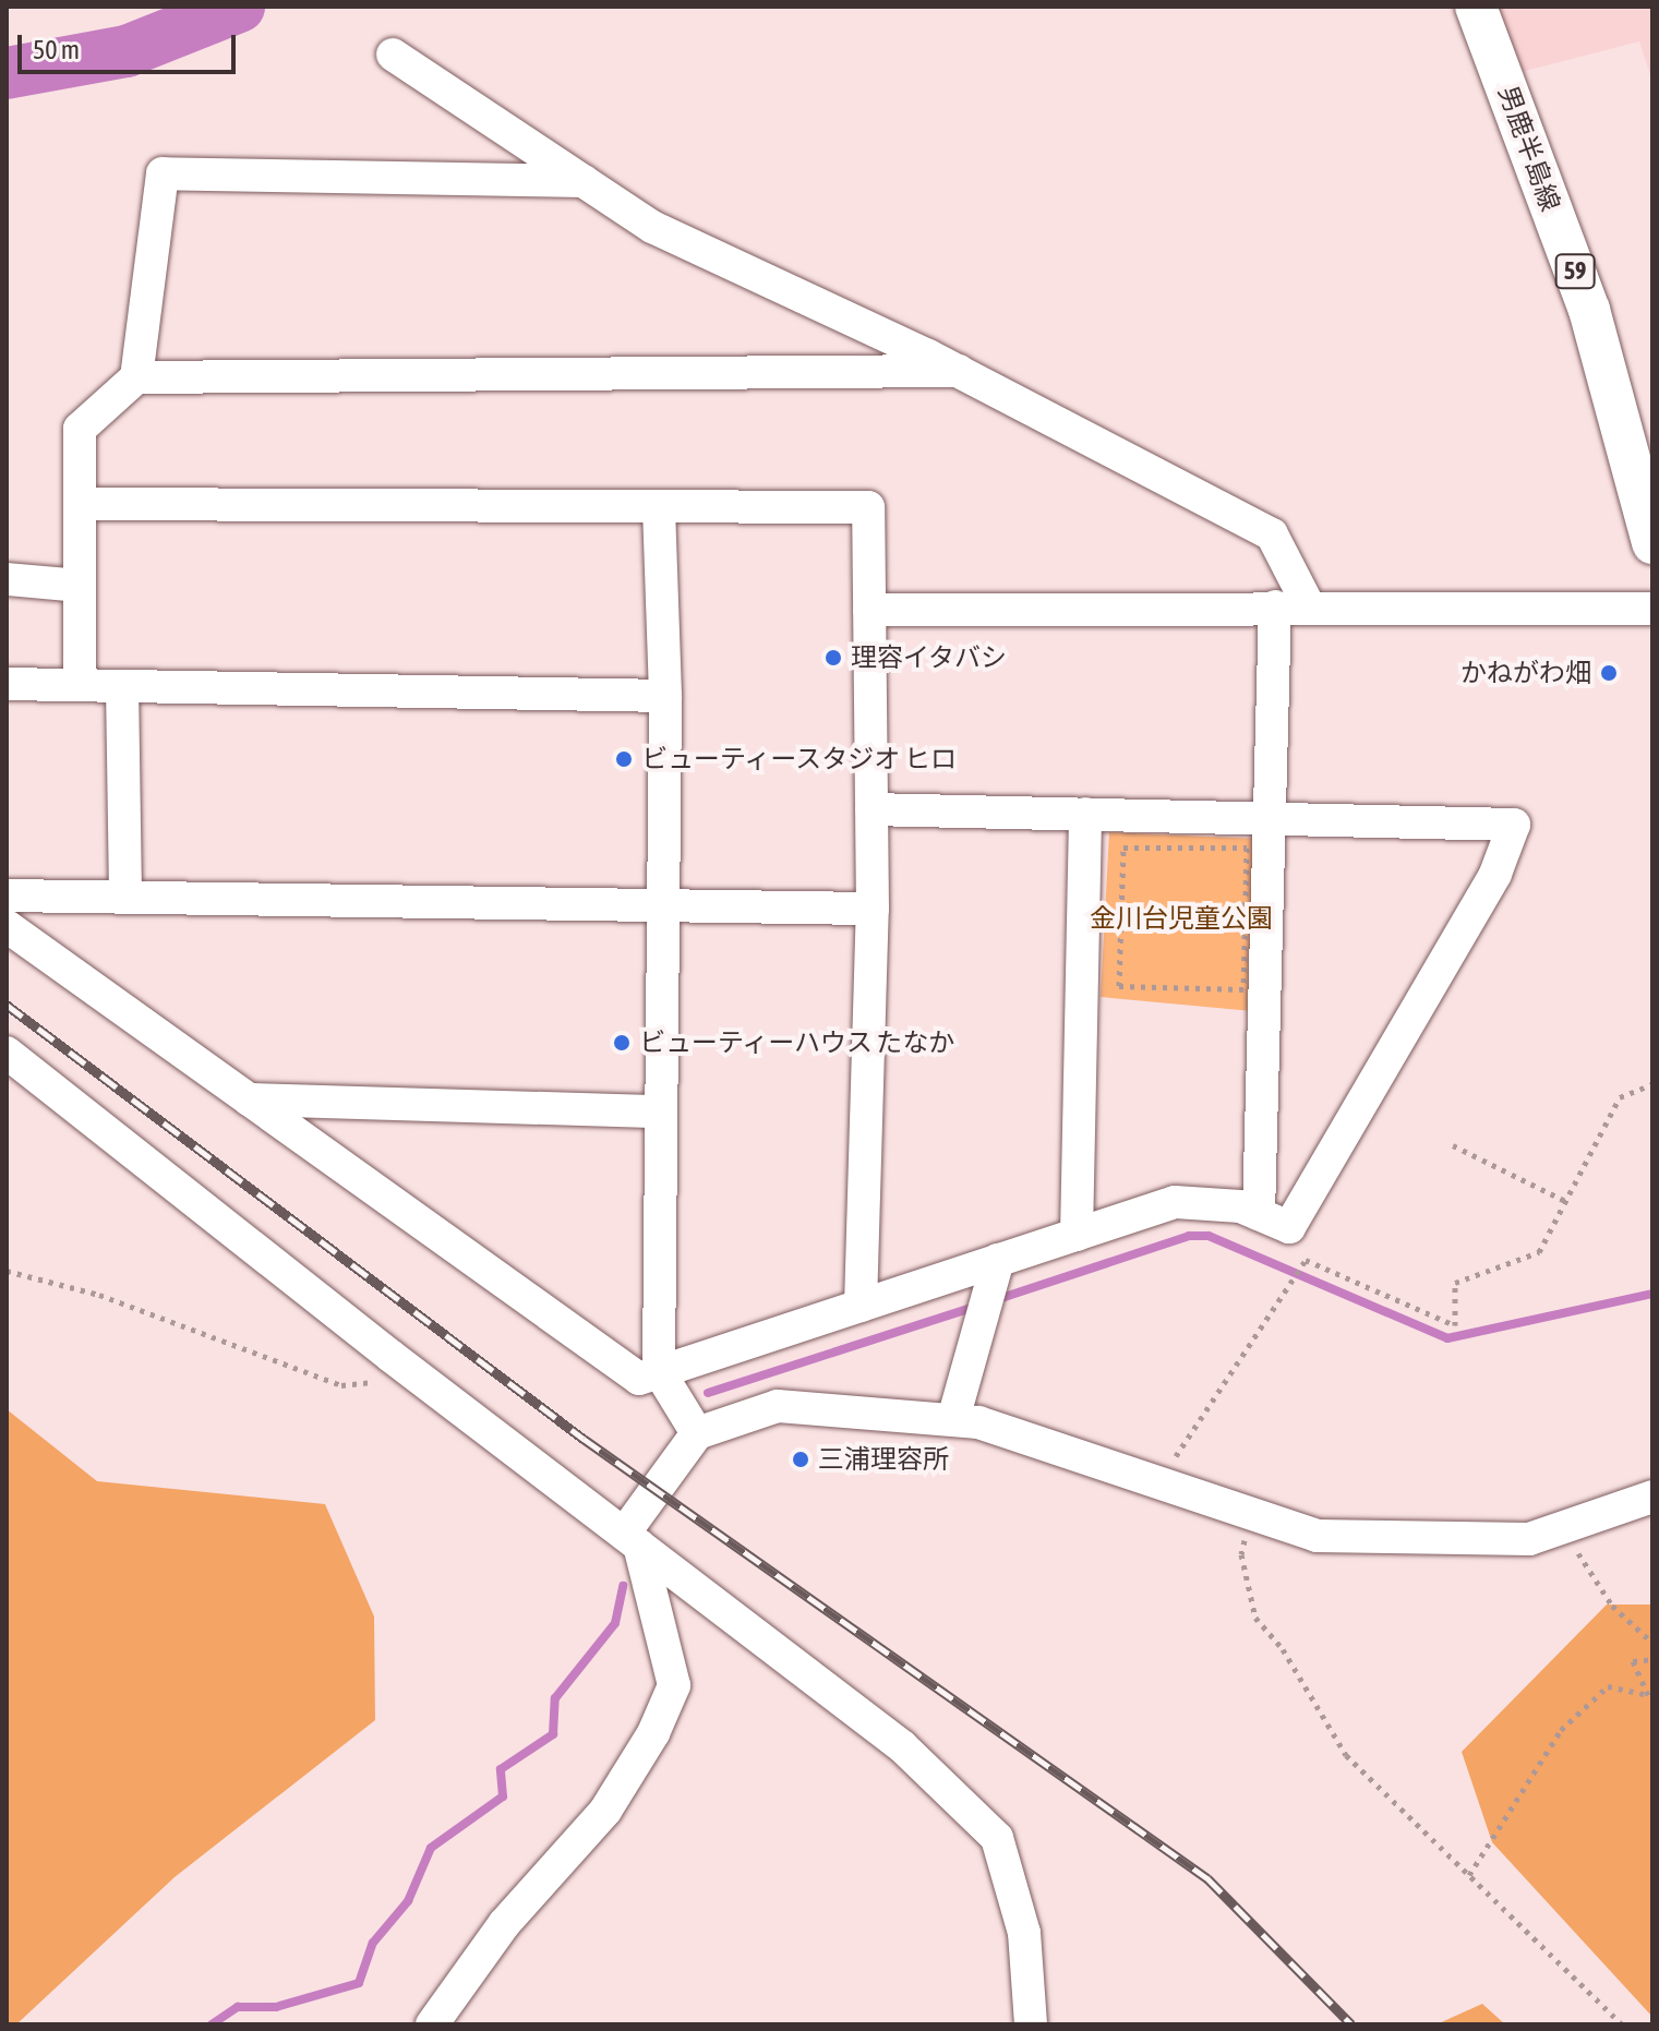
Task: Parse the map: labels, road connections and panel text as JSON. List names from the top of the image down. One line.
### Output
{"streets":{"main road":["男鹿半島線","59"]},"parks":["金川台児童公園"],"places":["理容イタバシ","かねがわ畑","ビューティースタジオ ヒロ","ビューティーハウス たなか","三浦理容所"],"scale_bar":"50 m"}
